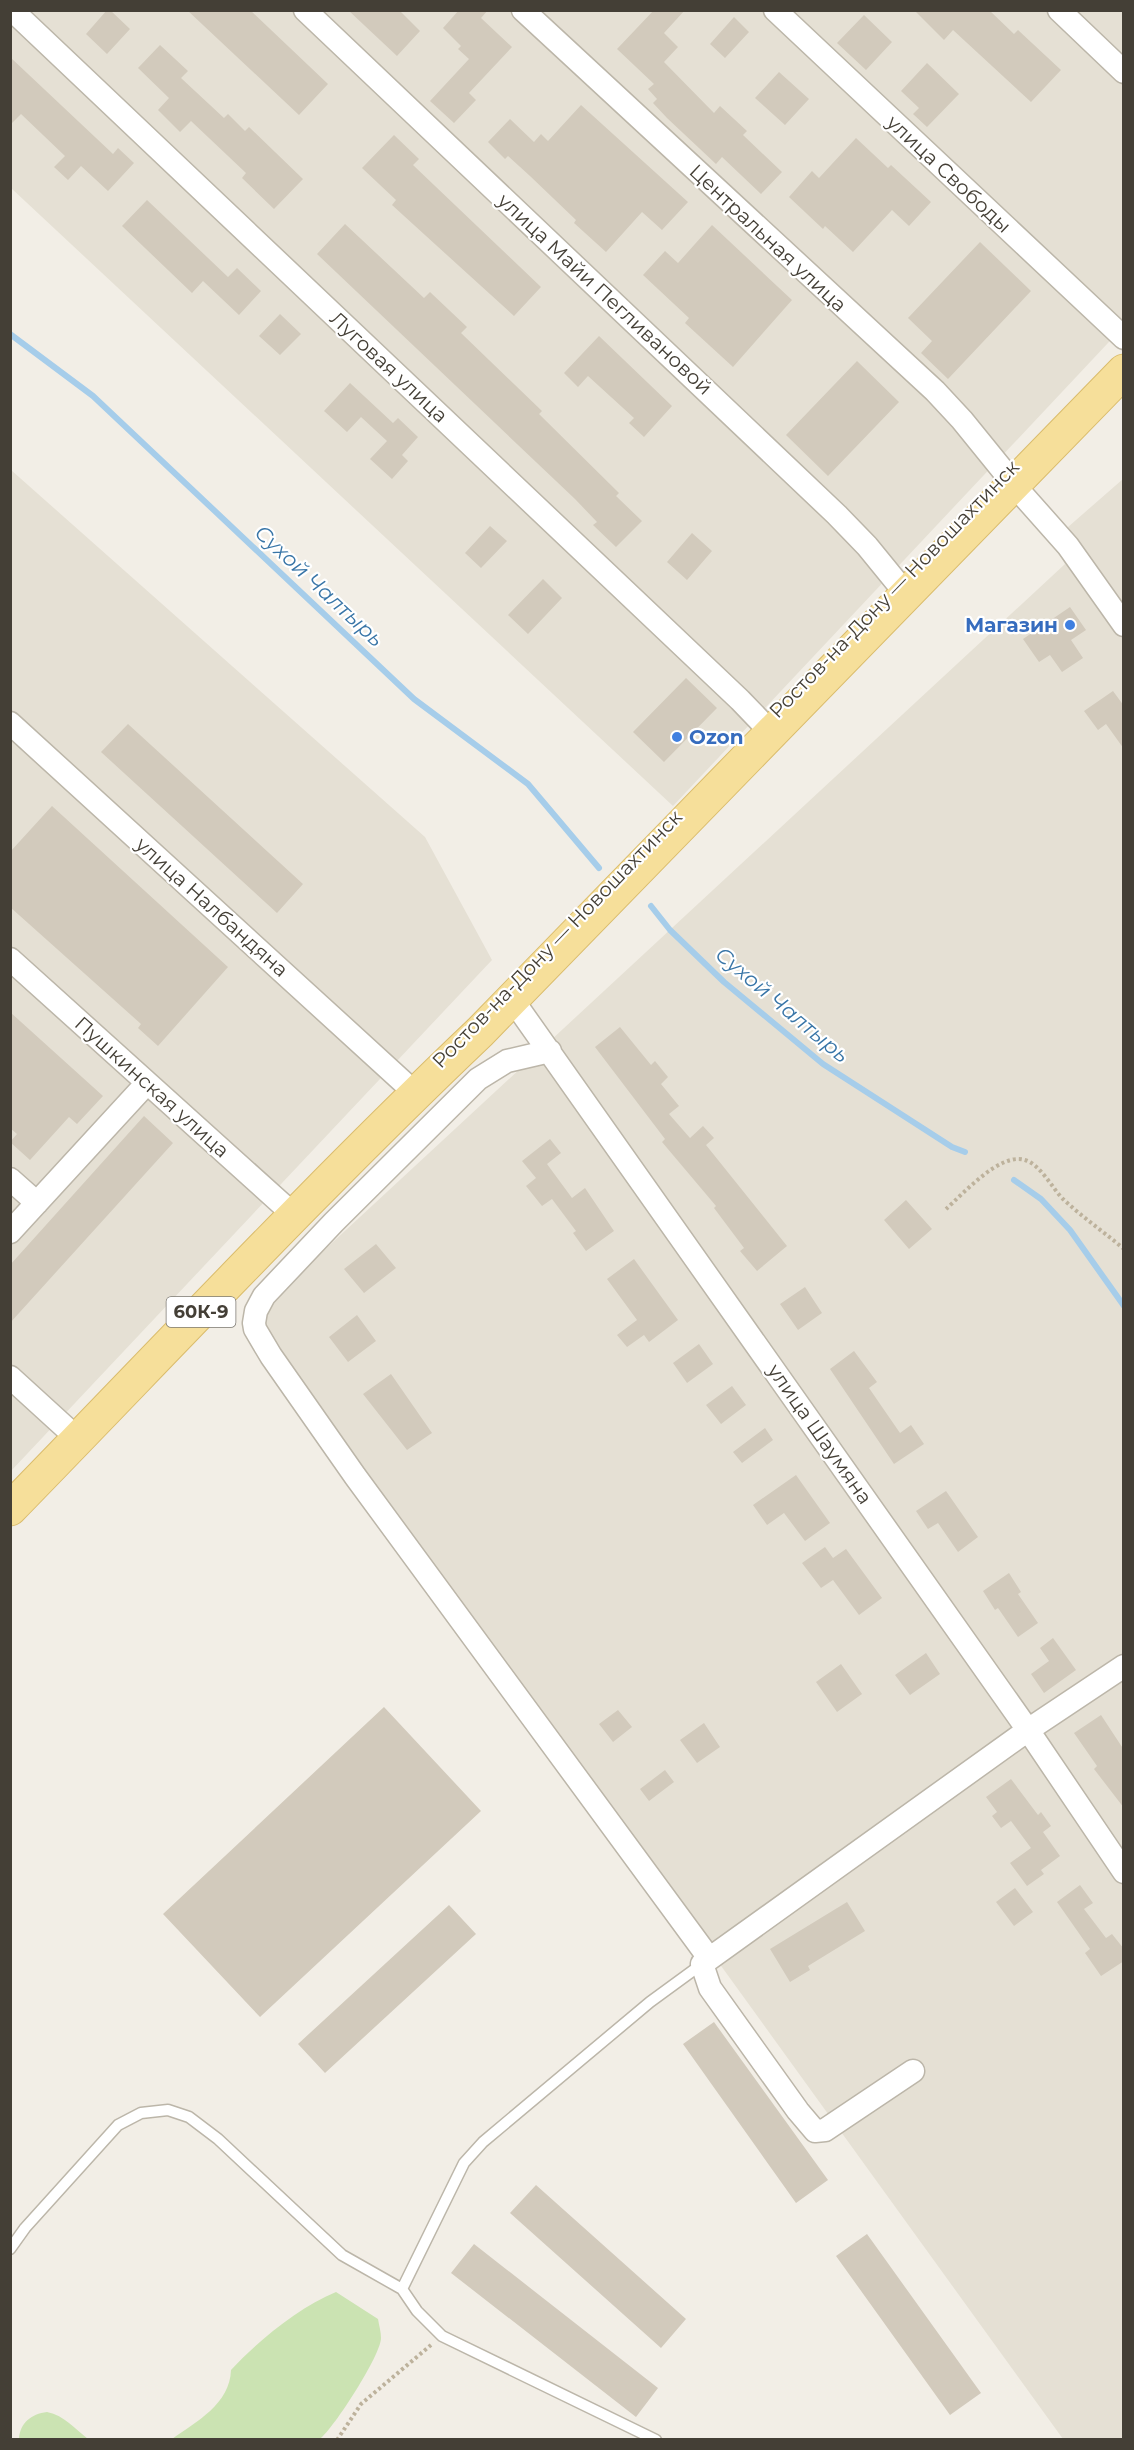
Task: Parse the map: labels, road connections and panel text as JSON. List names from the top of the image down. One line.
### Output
{"streets":{"main road":["Ростов-на-Дону — Новошахтинск","60К-9"],"street":["улица Свободы","Центральная улица","улица Майи Пегливановой","Луговая улица","улица Налбандяна","Пушкинская улица","улица Шаумяна"]},"crossings":[["Центральная улица","Ростов-на-Дону — Новошахтинск"],["улица Майи Пегливановой","Ростов-на-Дону — Новошахтинск"],["Луговая улица","Ростов-на-Дону — Новошахтинск"],["Ростов-на-Дону — Новошахтинск","улица Налбандяна"],["Ростов-на-Дону — Новошахтинск","Пушкинская улица"],["Ростов-на-Дону — Новошахтинск","улица Шаумяна"]],"water":["Сухой Чалтырь"],"places":["Магазин","Ozon"]}
